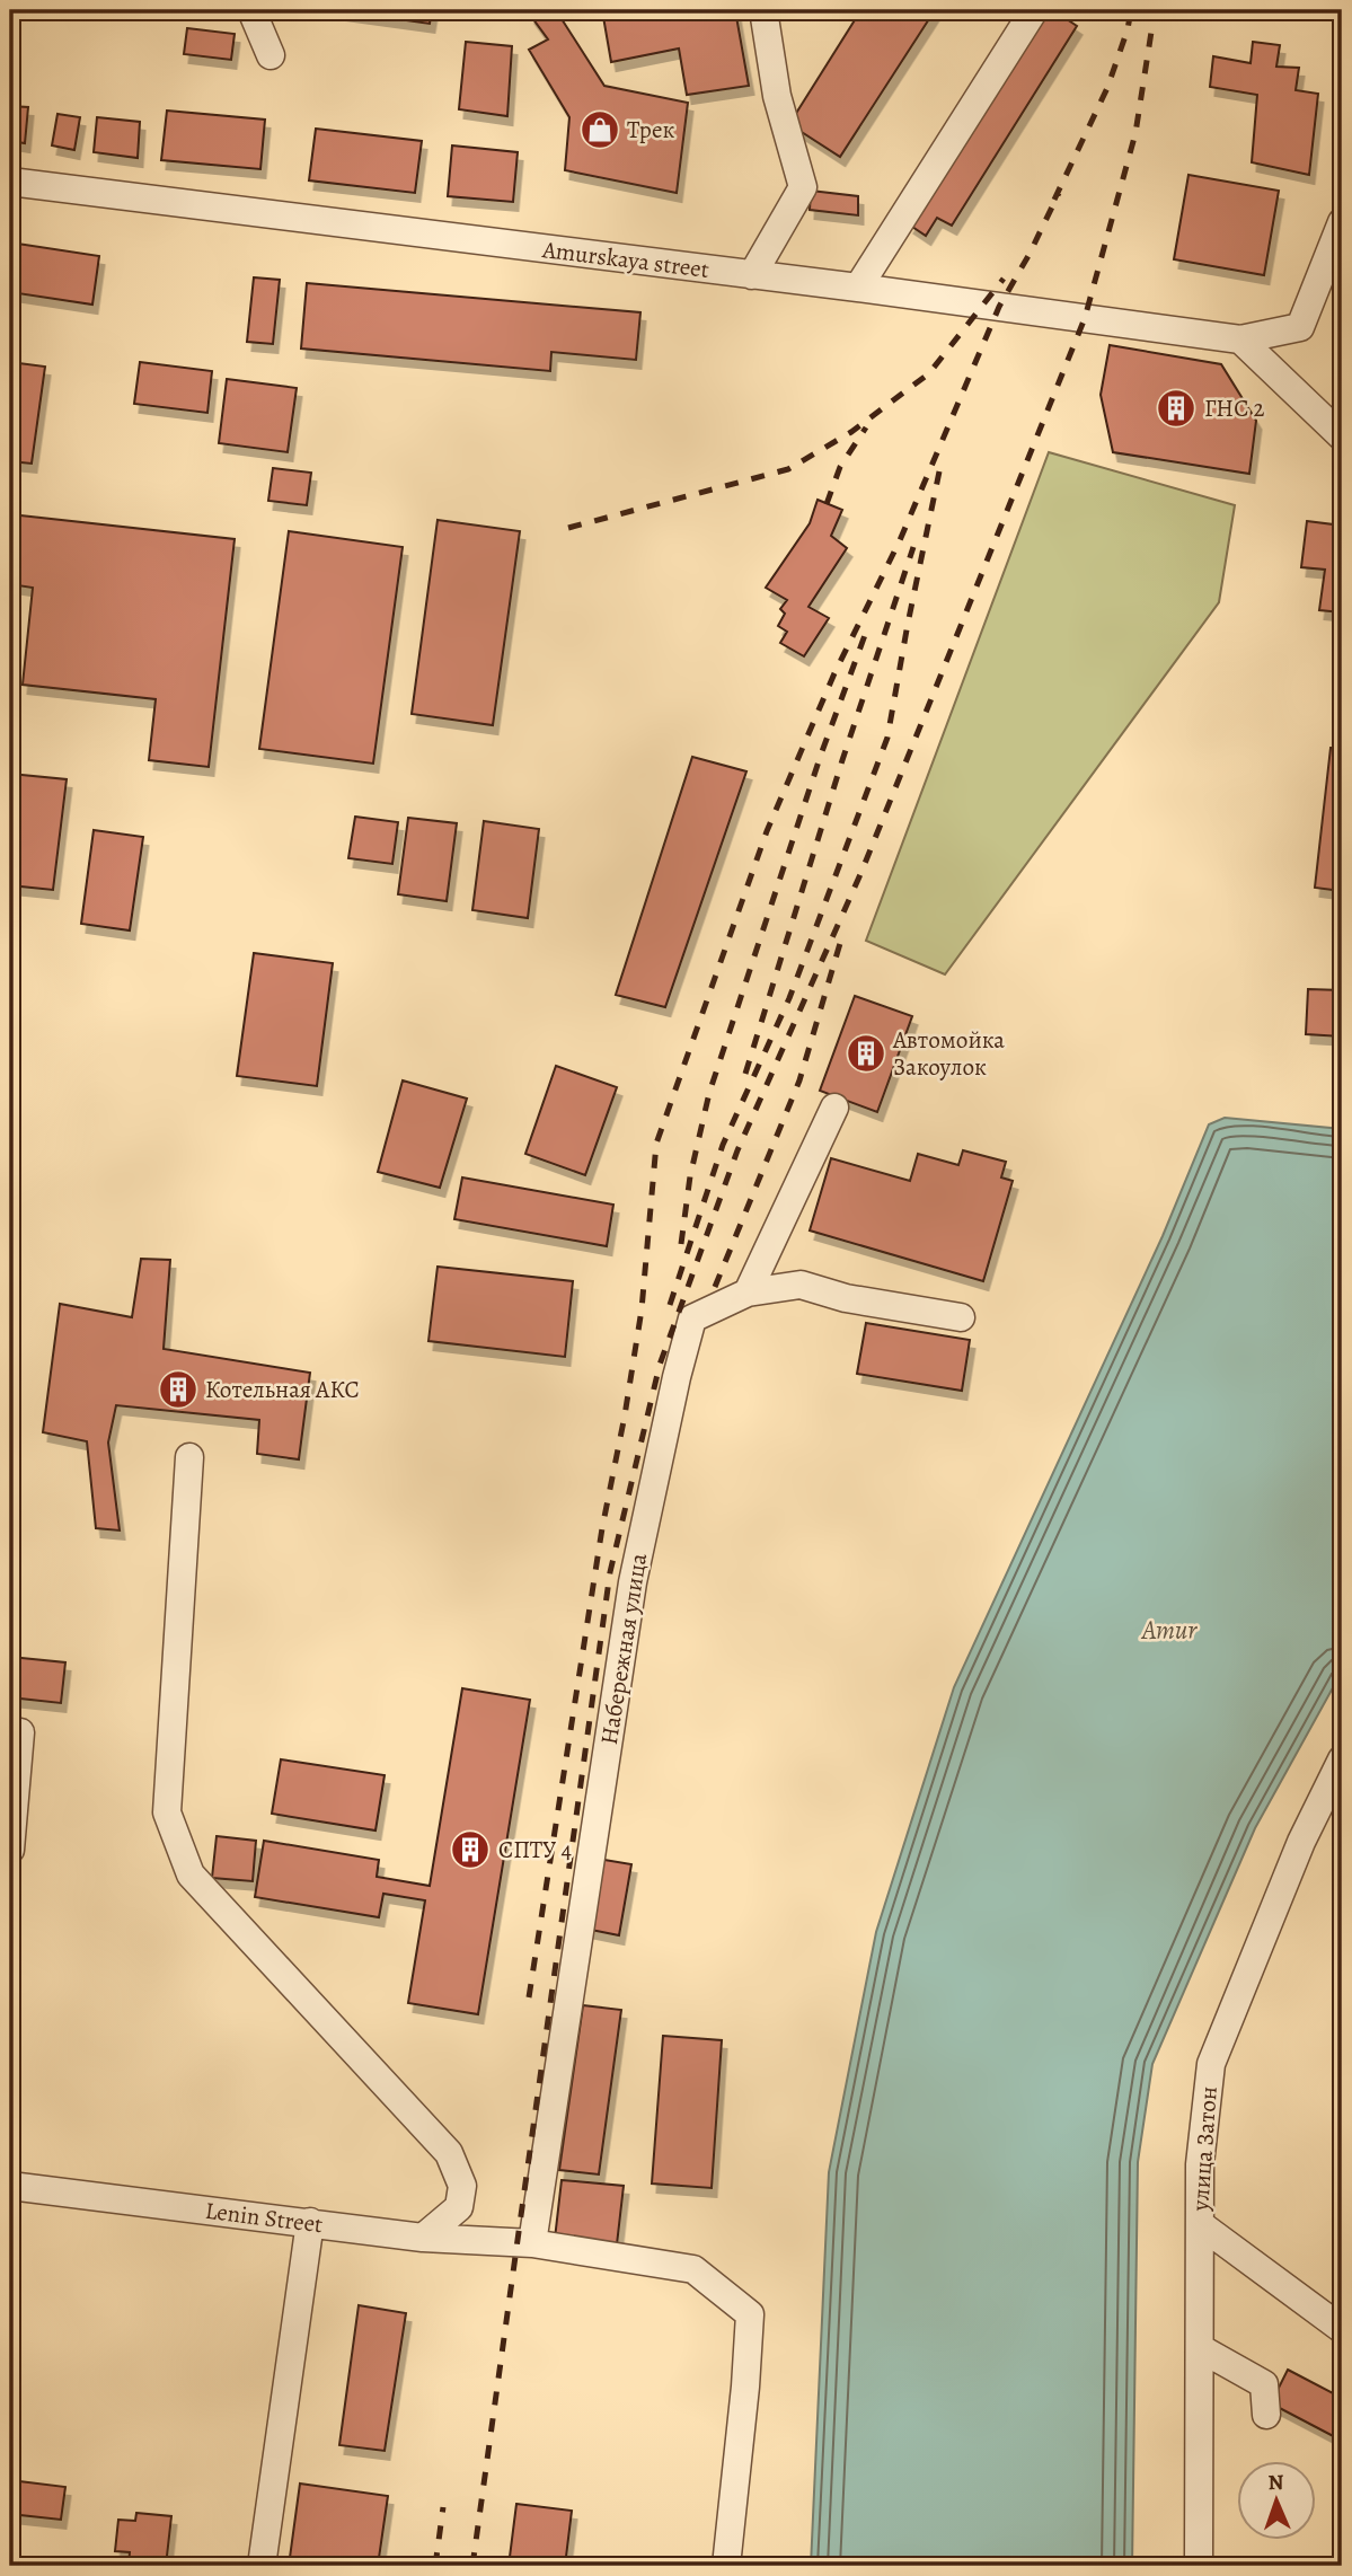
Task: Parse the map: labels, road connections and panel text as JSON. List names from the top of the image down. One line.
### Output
{"streets":{"street":["Amurskaya street","Набережная улица","улица Затон","Lenin Street"]},"crossings":[["Набережная улица","Lenin Street"]],"water":["Amur"],"places":{"shop":["Трек"],"building":["ГНС 2","Автомойка Закоулок","Котельная АКС","СПТУ 4"]},"north":"top"}
